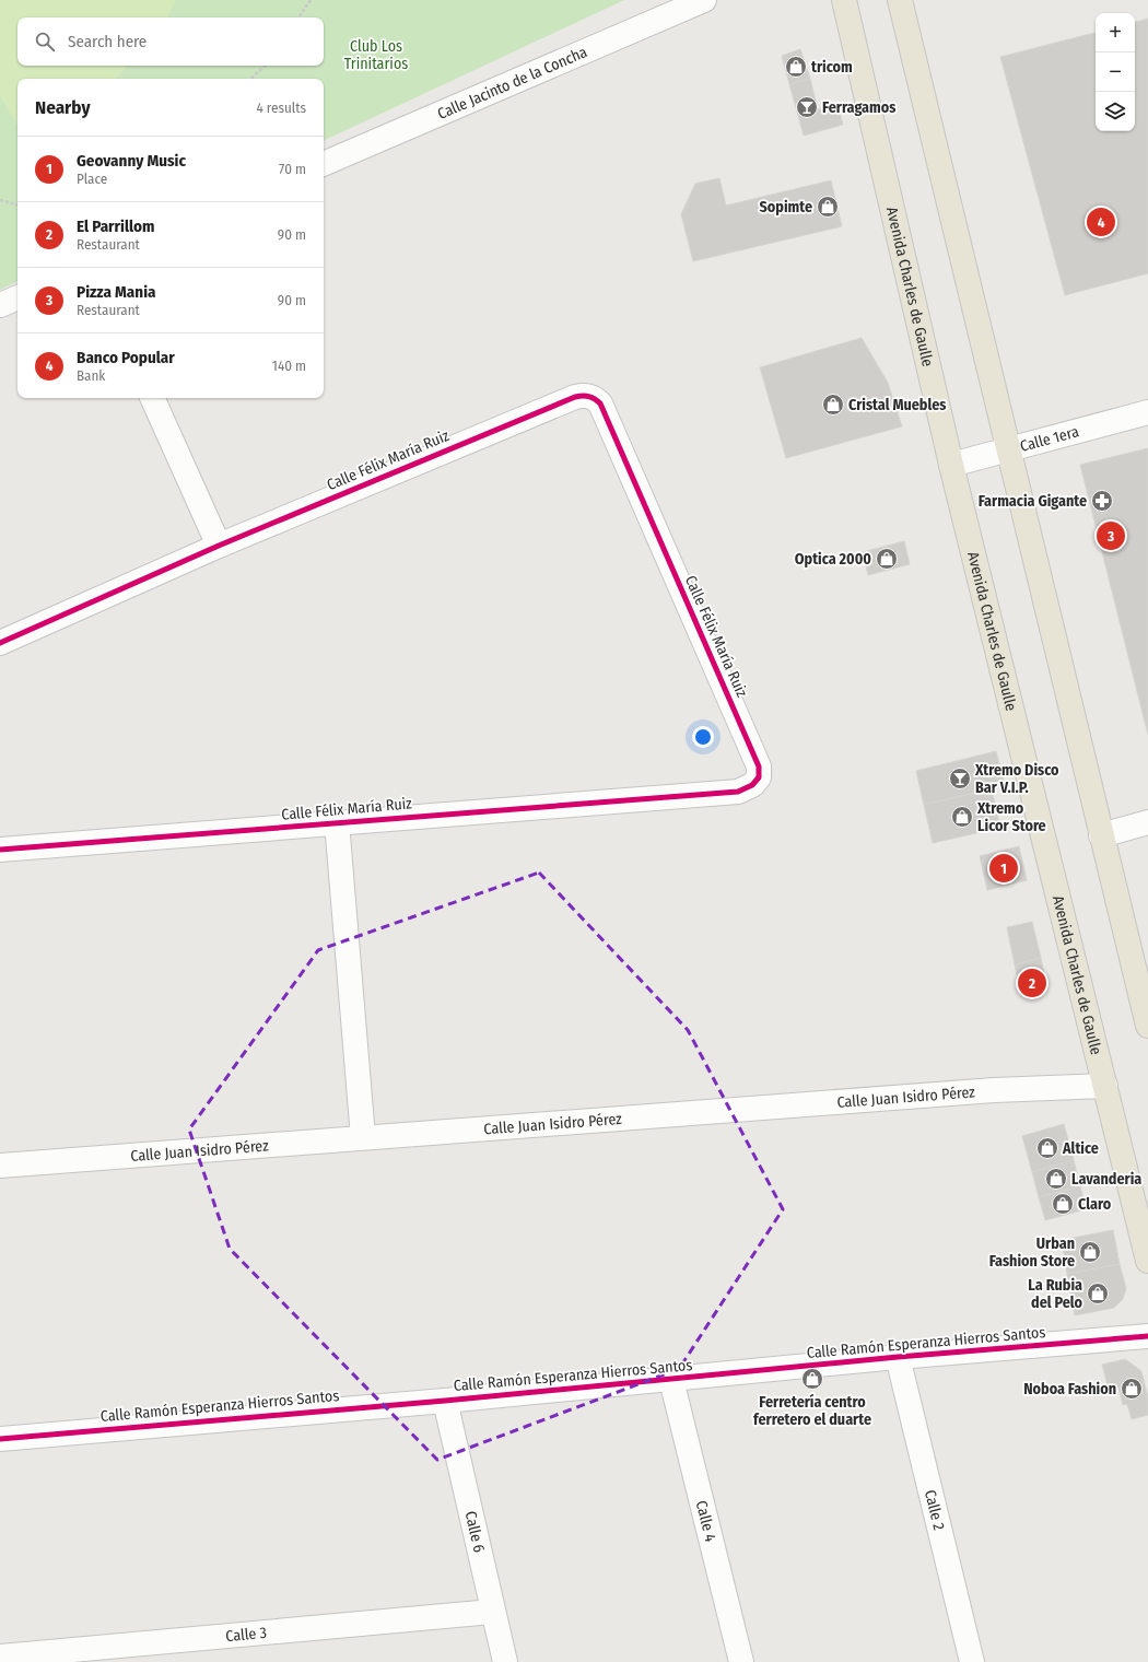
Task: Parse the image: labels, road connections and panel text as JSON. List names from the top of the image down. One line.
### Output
{"streets":{"main road":["Avenida Charles de Gaulle"],"street":["Calle Jacinto de la Concha","Calle 1era","Calle Félix María Ruiz","Calle Juan Isidro Pérez","Calle Ramón Esperanza Hierros Santos","Calle 2","Calle 4","Calle 6","Calle 3"]},"crossings":[["Avenida Charles de Gaulle","Calle 1era"],["Avenida Charles de Gaulle","Calle Juan Isidro Pérez"],["Calle Félix María Ruiz","Calle Juan Isidro Pérez"],["Calle Ramón Esperanza Hierros Santos","Calle 2"],["Calle Ramón Esperanza Hierros Santos","Calle 4"],["Calle Ramón Esperanza Hierros Santos","Calle 6"],["Calle 6","Calle 3"]],"parks":["Club Los Trinitarios"],"places":{"shop":["tricom","Sopimte","Cristal Muebles","Optica 2000","Xtremo Licor Store","Altice","Lavanderia","Claro","Urban Fashion Store","La Rubia del Pelo","Ferretería centro ferretero el duarte","Noboa Fashion"],"bar":["Ferragamos","Xtremo Disco Bar V.I.P."],"pharmacy":["Farmacia Gigante"]},"page":{"map_buttons":["+","−"],"search":"Search here","heading":["Nearby","4 results"],"list":[{"mark":"1","name":"Geovanny Music","note":"Place","value":"70 m"},{"mark":"2","name":"El Parrillom","note":"Restaurant","value":"90 m"},{"mark":"3","name":"Pizza Mania","note":"Restaurant","value":"90 m"},{"mark":"4","name":"Banco Popular","note":"Bank","value":"140 m"}],"pins":["4","3","1","2"]}}
